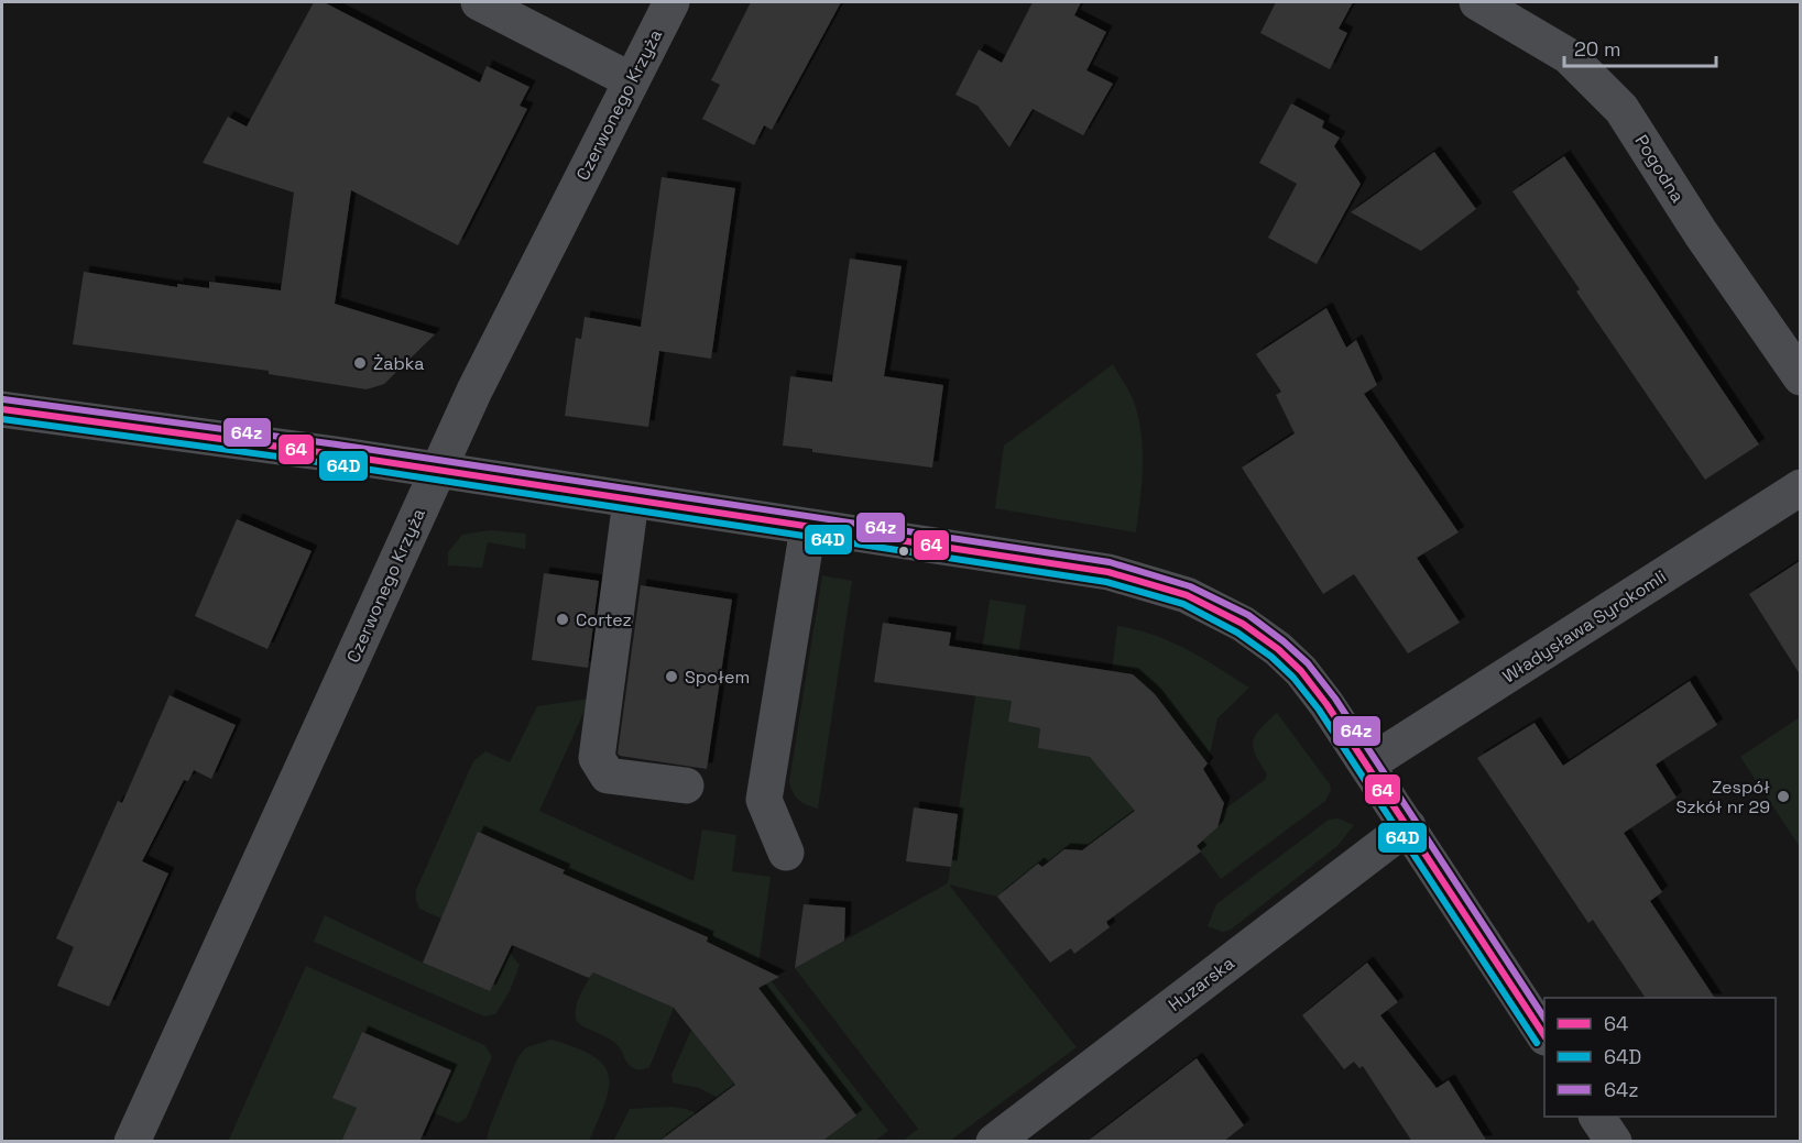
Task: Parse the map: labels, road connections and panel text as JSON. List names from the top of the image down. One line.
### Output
{"streets":{"street":["Czerwonego Krzyża","Pogodna","Władysława Syrokomli","Huzarska"]},"places":["Żabka","Cortez","Społem","Zespół Szkół nr 29"],"lines":["transit line 64z","transit line 64","transit line 64D"],"legend":["64","64D","64z"],"scale_bar":"20 m"}
